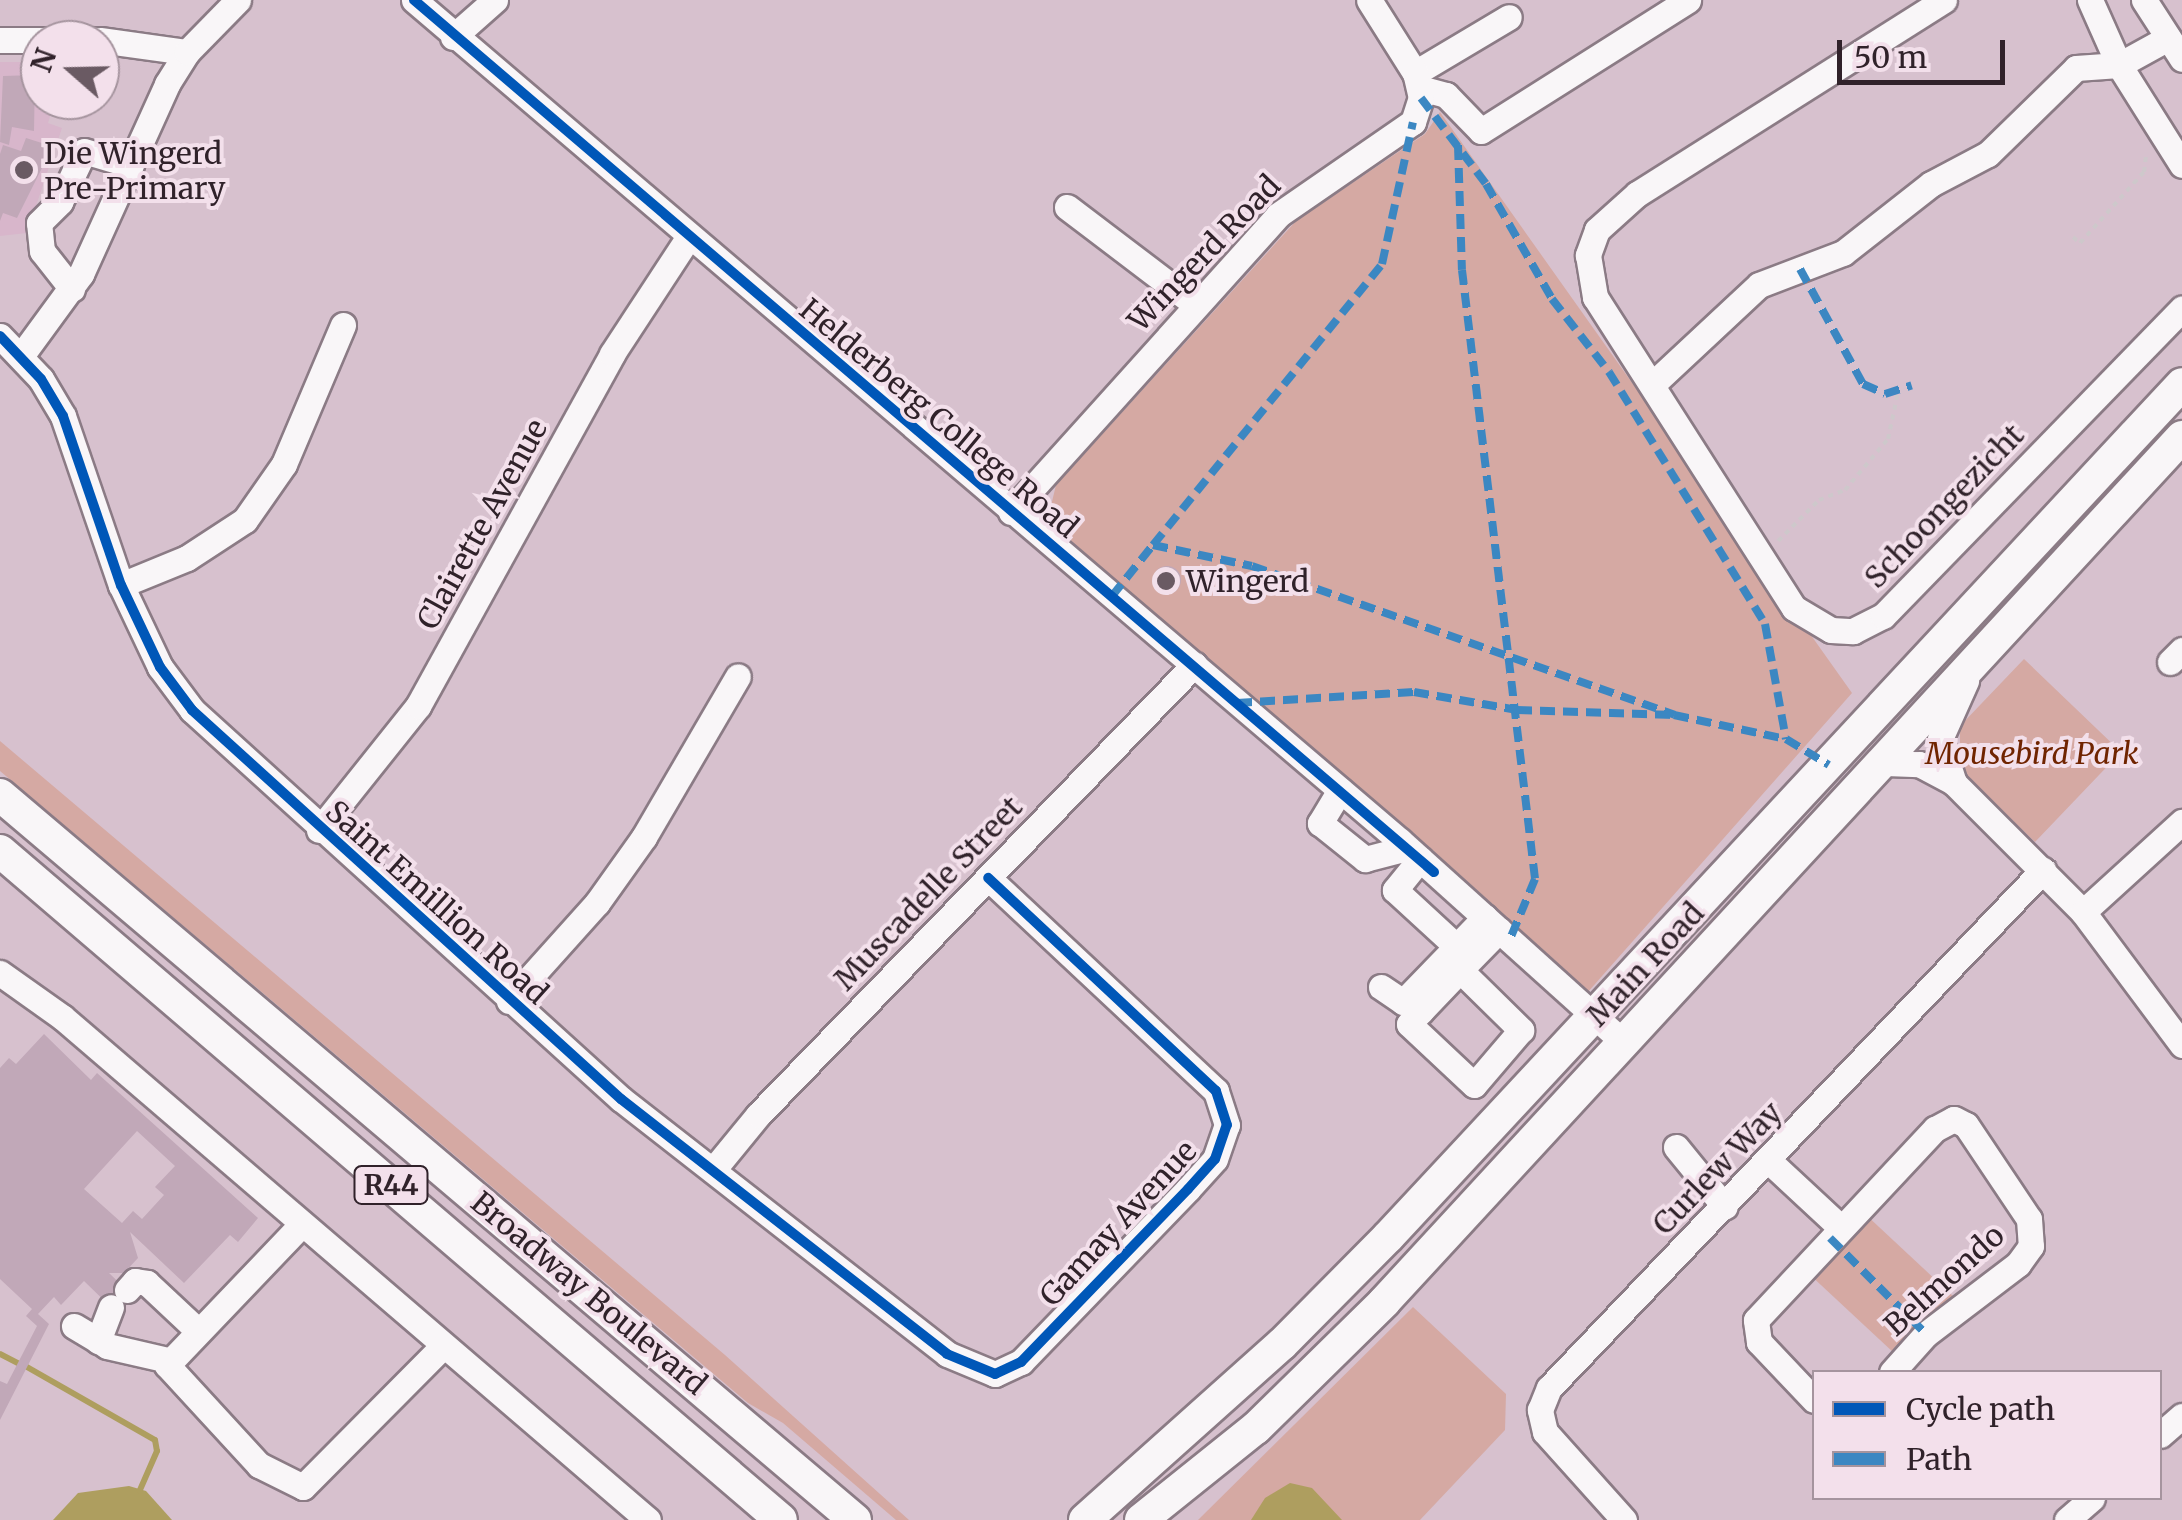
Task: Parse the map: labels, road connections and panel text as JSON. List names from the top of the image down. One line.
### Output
{"streets":{"main road":["Main Road","R44","Broadway Boulevard"],"street":["Wingerd Road","Helderberg College Road","Schoongezicht","Clairette Avenue","Muscadelle Street","Saint Emillion Road","Curlew Way","Gamay Avenue","Belmondo"]},"crossings":[["Wingerd Road","Helderberg College Road"],["Helderberg College Road","Clairette Avenue"],["Helderberg College Road","Muscadelle Street"],["Helderberg College Road","Main Road"],["Clairette Avenue","Saint Emillion Road"],["Muscadelle Street","Saint Emillion Road"],["Muscadelle Street","Gamay Avenue"],["Saint Emillion Road","Gamay Avenue"]],"parks":["Mousebird Park"],"places":["Die Wingerd Pre-Primary","Wingerd"],"legend":["Cycle path","Path"],"scale_bar":"50 m","north":"left"}
